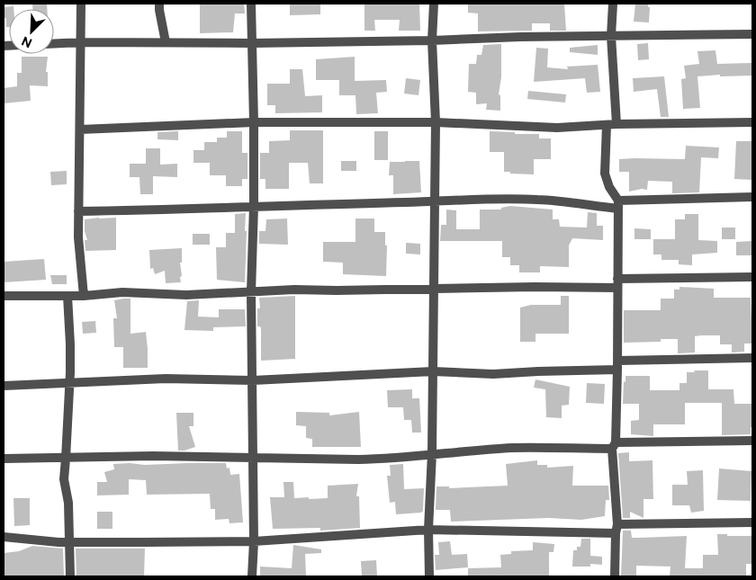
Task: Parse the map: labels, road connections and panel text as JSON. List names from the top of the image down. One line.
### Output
{"north":"bottom left"}
